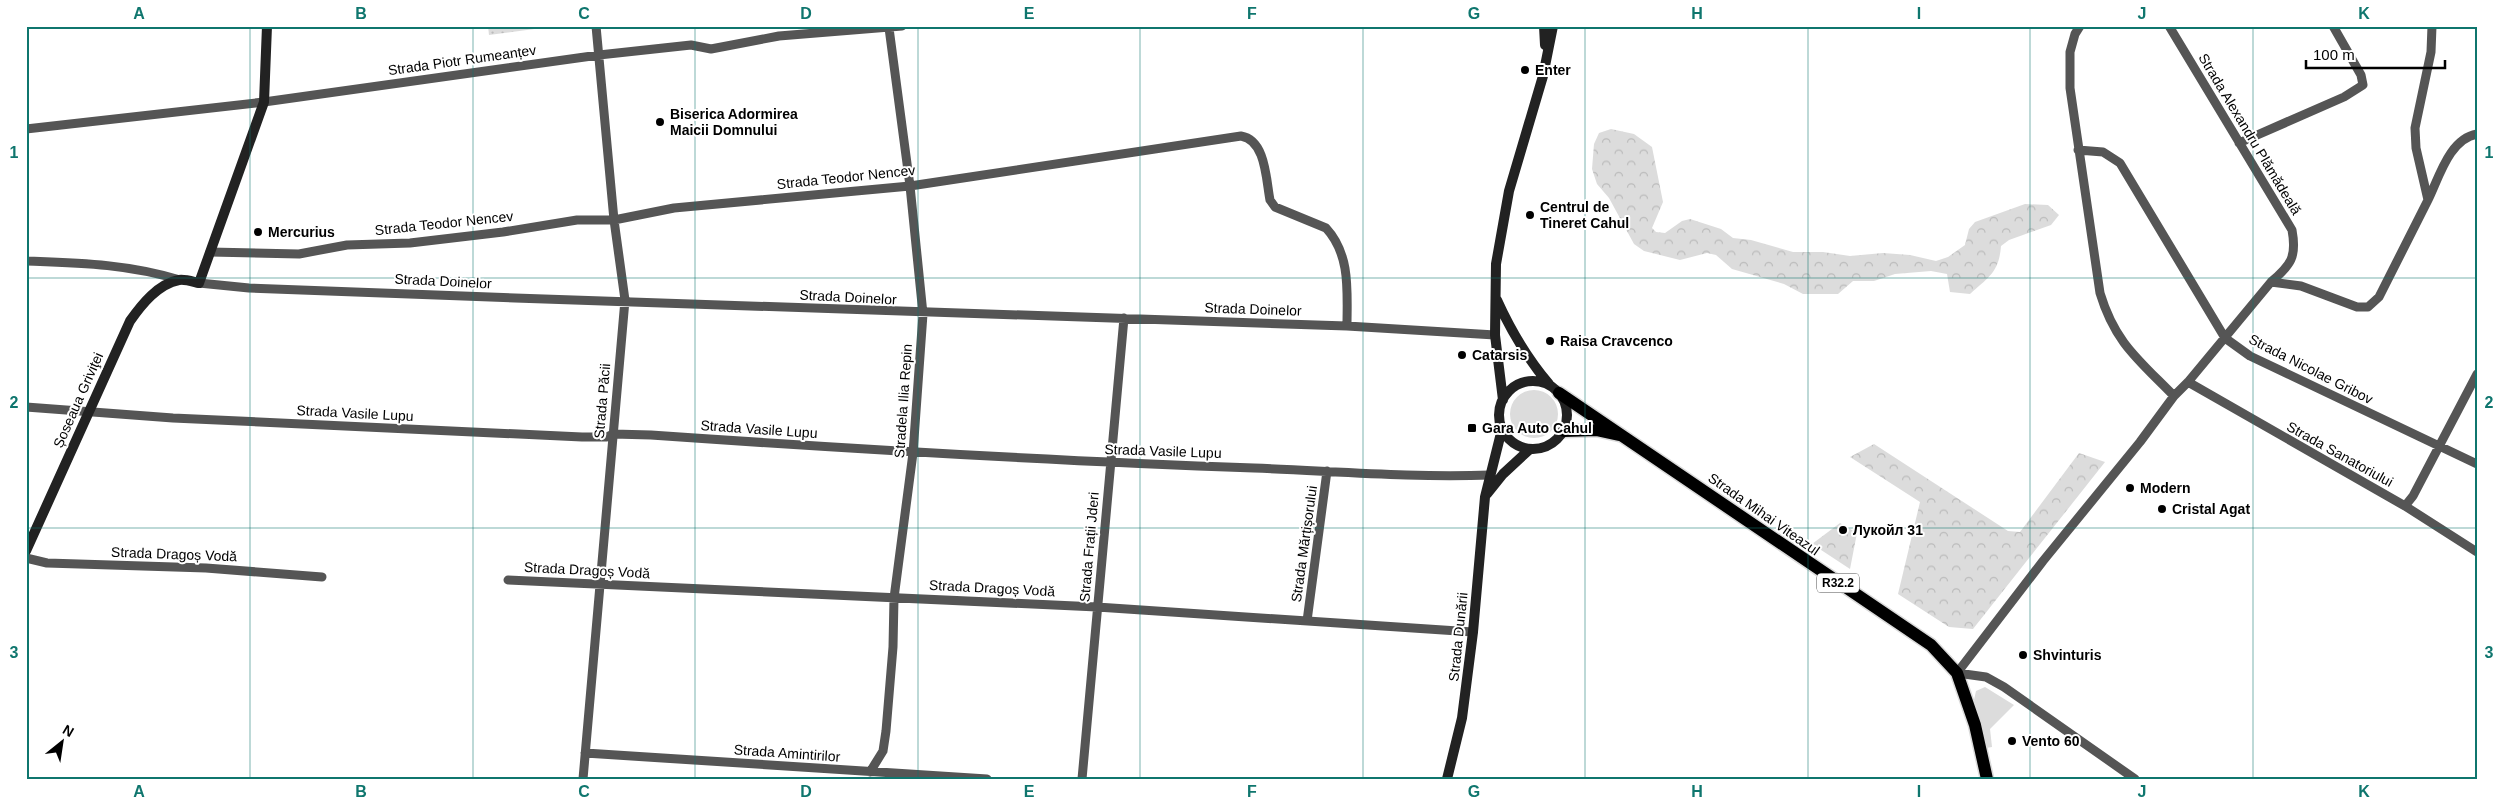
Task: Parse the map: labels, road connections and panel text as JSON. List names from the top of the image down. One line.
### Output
{"streets":{"main road":["Șoseaua Griviţei","Strada Mihai Viteazul","R32.2","Strada Dunării"],"street":["Strada Piotr Rumeanțev","Strada Alexandru Plămădeală","Strada Teodor Nencev","Strada Doinelor","Strada Nicolae Gribov","Strada Păcii","Stradela Ilia Repin","Strada Vasile Lupu","Strada Sanatoriului","Strada Mărțișorului","Strada Frații Jderi","Strada Dragoș Vodă","Strada Amintirilor"]},"crossings":[["Strada Piotr Rumeanțev","Strada Păcii"],["Strada Piotr Rumeanțev","Stradela Ilia Repin"],["Strada Alexandru Plămădeală","Strada Nicolae Gribov"],["Strada Alexandru Plămădeală","Strada Sanatoriului"],["Strada Alexandru Plămădeală","Strada Mihai Viteazul"],["Strada Teodor Nencev","Strada Doinelor"],["Strada Teodor Nencev","Strada Păcii"],["Strada Teodor Nencev","Stradela Ilia Repin"],["Strada Doinelor","Strada Păcii"],["Strada Doinelor","Stradela Ilia Repin"],["Strada Doinelor","Strada Frații Jderi"],["Șoseaua Griviţei","Strada Vasile Lupu"],["Strada Păcii","Strada Vasile Lupu"],["Strada Păcii","Strada Dragoș Vodă"],["Strada Păcii","Strada Amintirilor"],["Stradela Ilia Repin","Strada Vasile Lupu"],["Stradela Ilia Repin","Strada Dragoș Vodă"],["Stradela Ilia Repin","Strada Amintirilor"],["Strada Vasile Lupu","Strada Mărțișorului"],["Strada Vasile Lupu","Strada Frații Jderi"],["Strada Vasile Lupu","Strada Dunării"],["Strada Mihai Viteazul","Strada Dunării"],["Strada Mărțișorului","Strada Dragoș Vodă"],["Strada Frații Jderi","Strada Dragoș Vodă"],["Strada Dragoș Vodă","Strada Dunării"]],"places":{"other":["Enter","Biserica Adormirea Maicii Domnului","Centrul de Tineret Cahul","Mercurius","Raisa Cravcenco","Catarsis","Modern","Cristal Agat","Лукойл 31","Shvinturis","Vento 60"],"transit":["Gara Auto Cahul"]},"scale_bar":"100 m","north":"top right","grid":{"columns":["A","B","C","D","E","F","G","H","I","J","K"],"rows":["1","2","3"]}}
